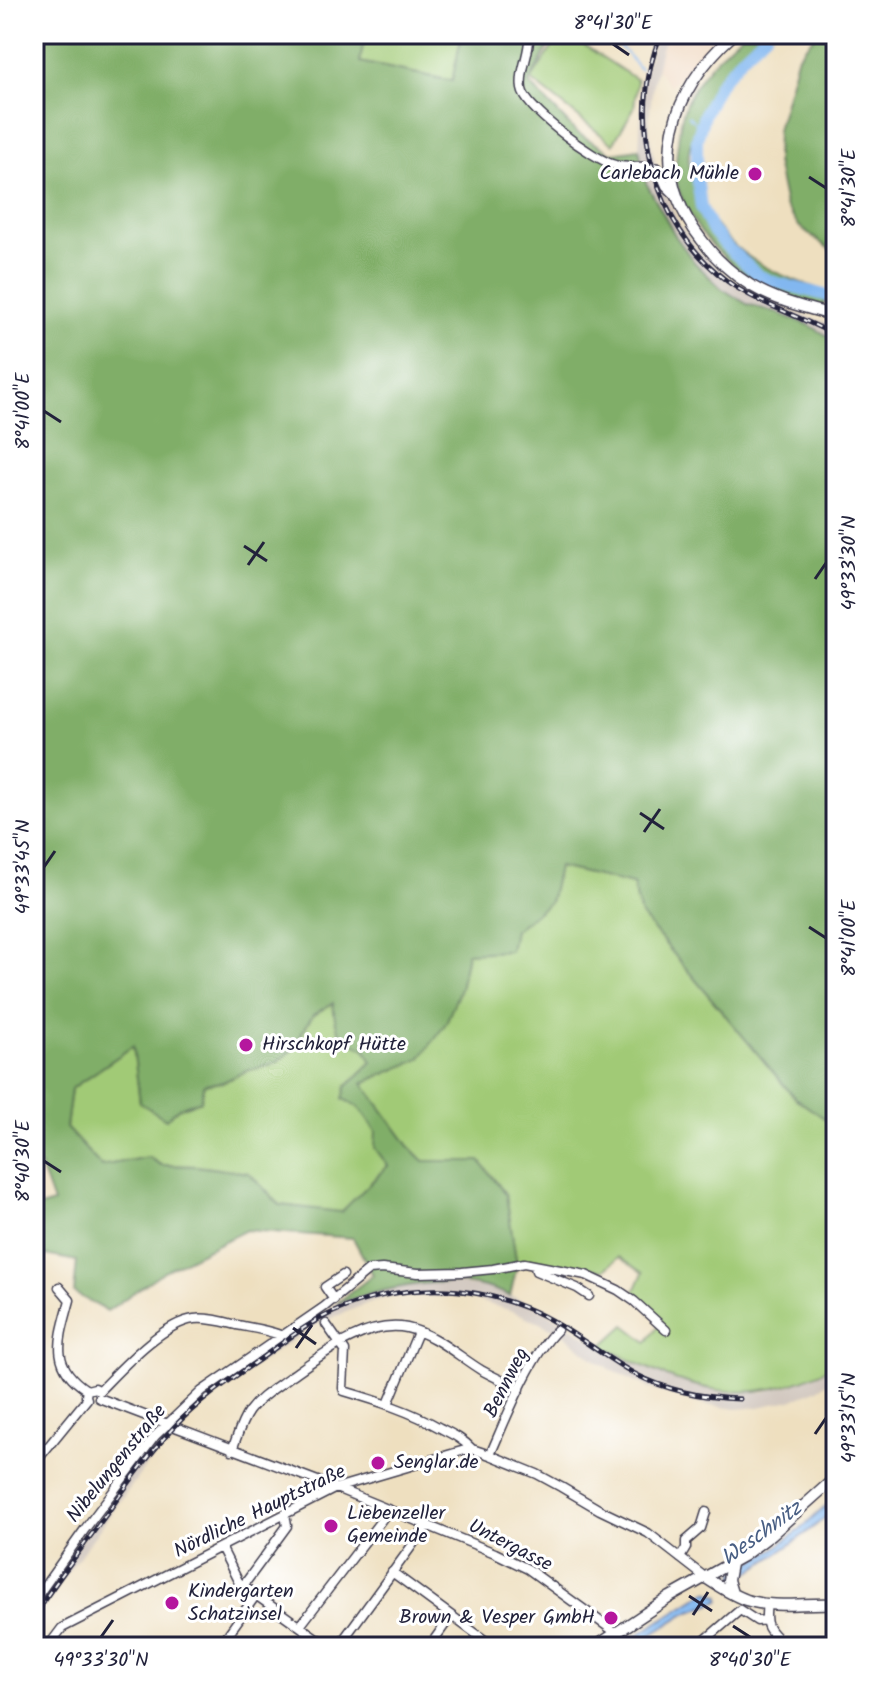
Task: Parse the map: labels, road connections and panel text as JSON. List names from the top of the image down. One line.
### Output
{"streets":{"street":["Bennweg","Nibelungenstraße","Nördliche Hauptstraße","Untergasse"]},"crossings":[["Nibelungenstraße","Untergasse"],["Nördliche Hauptstraße","Untergasse"]],"water":["Weschnitz"],"places":["Carlebach Mühle","Hirschkopf Hütte","Senglar.de","Liebenzeller Gemeinde","Kindergarten Schatzinsel","Brown & Vesper GmbH"],"coordinates":["8°41'30\"E","8°41'00\"E","49°33'30\"N","49°33'45\"N","8°40'30\"E","49°33'15\"N"]}
